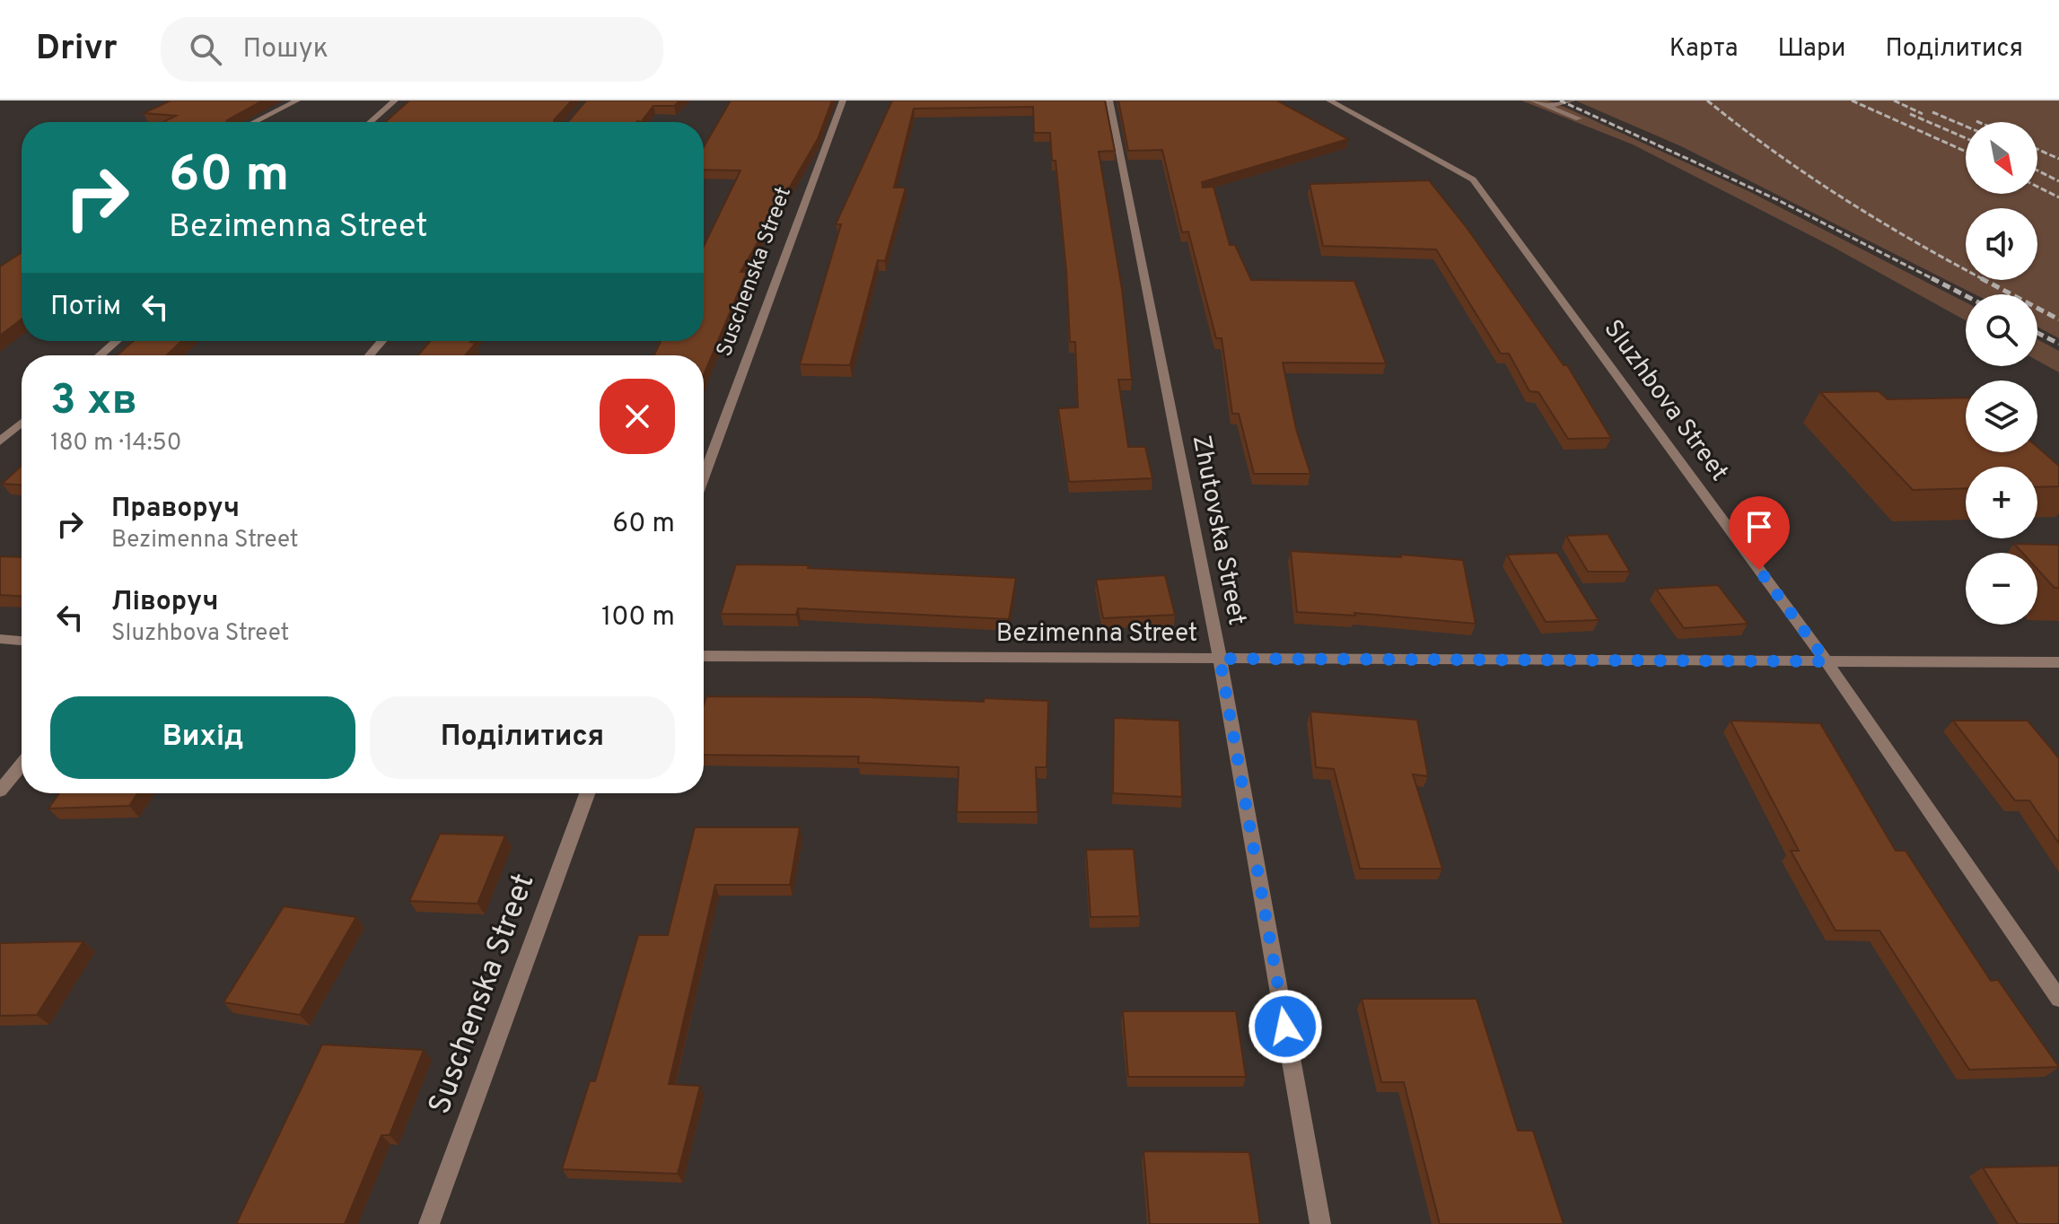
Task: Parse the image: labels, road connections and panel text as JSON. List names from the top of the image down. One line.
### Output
{"streets":{"street":["Suschenska Street","Sluzhbova Street","Zhutovska Street","Bezimenna Street"]},"crossings":[["Sluzhbova Street","Bezimenna Street"],["Zhutovska Street","Bezimenna Street"]],"north":"bottom right","page":{"header":"Drivr","search":"Пошук","nav":["Карта","Шари","Поділитися"],"map_buttons":["+","−"],"turn":["60 m","Bezimenna Street"],"then":"Потім","heading":["3 хв","180 m · 14:50"],"list":[{"name":"Праворуч","note":"Bezimenna Street","value":"60 m"},{"name":"Ліворуч","note":"Sluzhbova Street","value":"100 m"}],"buttons":["Вихід","Поділитися"]}}
